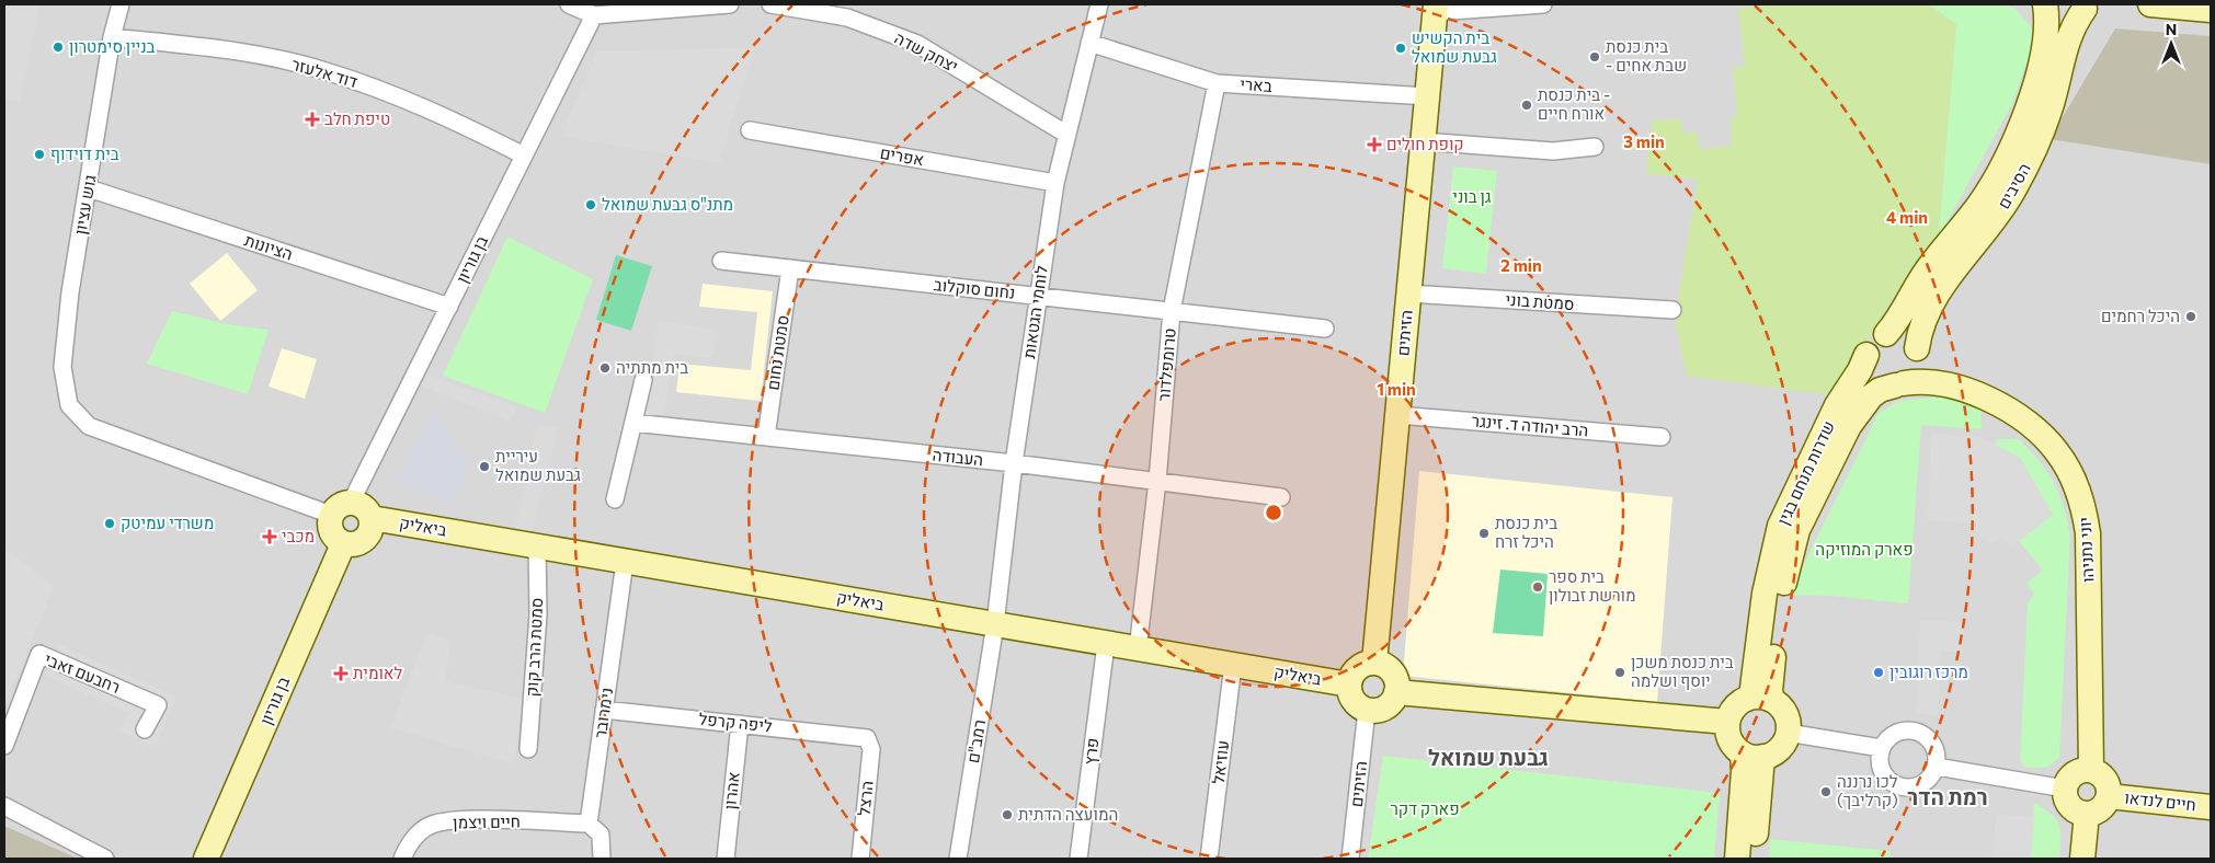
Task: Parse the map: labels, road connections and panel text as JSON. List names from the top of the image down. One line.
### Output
{"streets":{"street":["יצחק שדה","דוד אלעזר","בארי","אפרים","הסיבים","גוש עציון","הציונות","בן גוריון","נחום סוקלוב","סמטת בוני","לוחמי הגטאות","הזיתים","סמטת נחום","טרומפלדור","הרב יהודה ד. זינגר","העבודה","שדרות מנחם בגין","ביאליק","יוני נתניהו","סמטת הרב קוק","רחבעם זאבי","נימרובר","ליפה קרפל","רמב\"ם","פרץ","עוזיאל","אהרון","הרצל","חיים לנדאו","חיים ויצמן"]},"crossings":[["יצחק שדה","לוחמי הגטאות"],["דוד אלעזר","גוש עציון"],["דוד אלעזר","בן גוריון"],["בארי","לוחמי הגטאות"],["בארי","הזיתים"],["בארי","טרומפלדור"],["אפרים","לוחמי הגטאות"],["הסיבים","שדרות מנחם בגין"],["הסיבים","יוני נתניהו"],["גוש עציון","הציונות"],["גוש עציון","בן גוריון"],["גוש עציון","ביאליק"],["הציונות","בן גוריון"],["בן גוריון","ביאליק"],["נחום סוקלוב","לוחמי הגטאות"],["נחום סוקלוב","סמטת נחום"],["נחום סוקלוב","טרומפלדור"],["סמטת בוני","הזיתים"],["לוחמי הגטאות","העבודה"],["לוחמי הגטאות","ביאליק"],["לוחמי הגטאות","רמב\"ם"],["הזיתים","הרב יהודה ד. זינגר"],["הזיתים","ביאליק"],["סמטת נחום","העבודה"],["טרומפלדור","העבודה"],["טרומפלדור","ביאליק"],["שדרות מנחם בגין","יוני נתניהו"],["ביאליק","סמטת הרב קוק"],["ביאליק","נימרובר"],["ביאליק","רמב\"ם"],["ביאליק","פרץ"],["ביאליק","עוזיאל"],["יוני נתניהו","חיים לנדאו"],["נימרובר","ליפה קרפל"],["נימרובר","חיים ויצמן"],["ליפה קרפל","אהרון"],["ליפה קרפל","הרצל"]],"districts":["גבעת שמואל","רמת הדר"],"parks":["גן בוני","פארק המוזיקה","פארק דקר"],"places":{"other":["בניין סימטרון","בית הקשיש גבעת שמואל","בית כנסת - שבת אחים","בית כנסת - אורח חיים","בית דוידוף","מתנ\"ס גבעת שמואל","היכל רחמים","בית מתתיה","עיריית גבעת שמואל","משרדי עמיטק","בית כנסת היכל זרח","בית ספר מורשת זבולון","בית כנסת משכן יוסף ושלמה","מרכז רוגובין","לכו נרננה (קרליבך)","המועצה הדתית"],"health":["טיפת חלב","קופת חולים","מכבי","לאומית"]},"north":"top","rings":["3 min","4 min","2 min","1 min"]}
